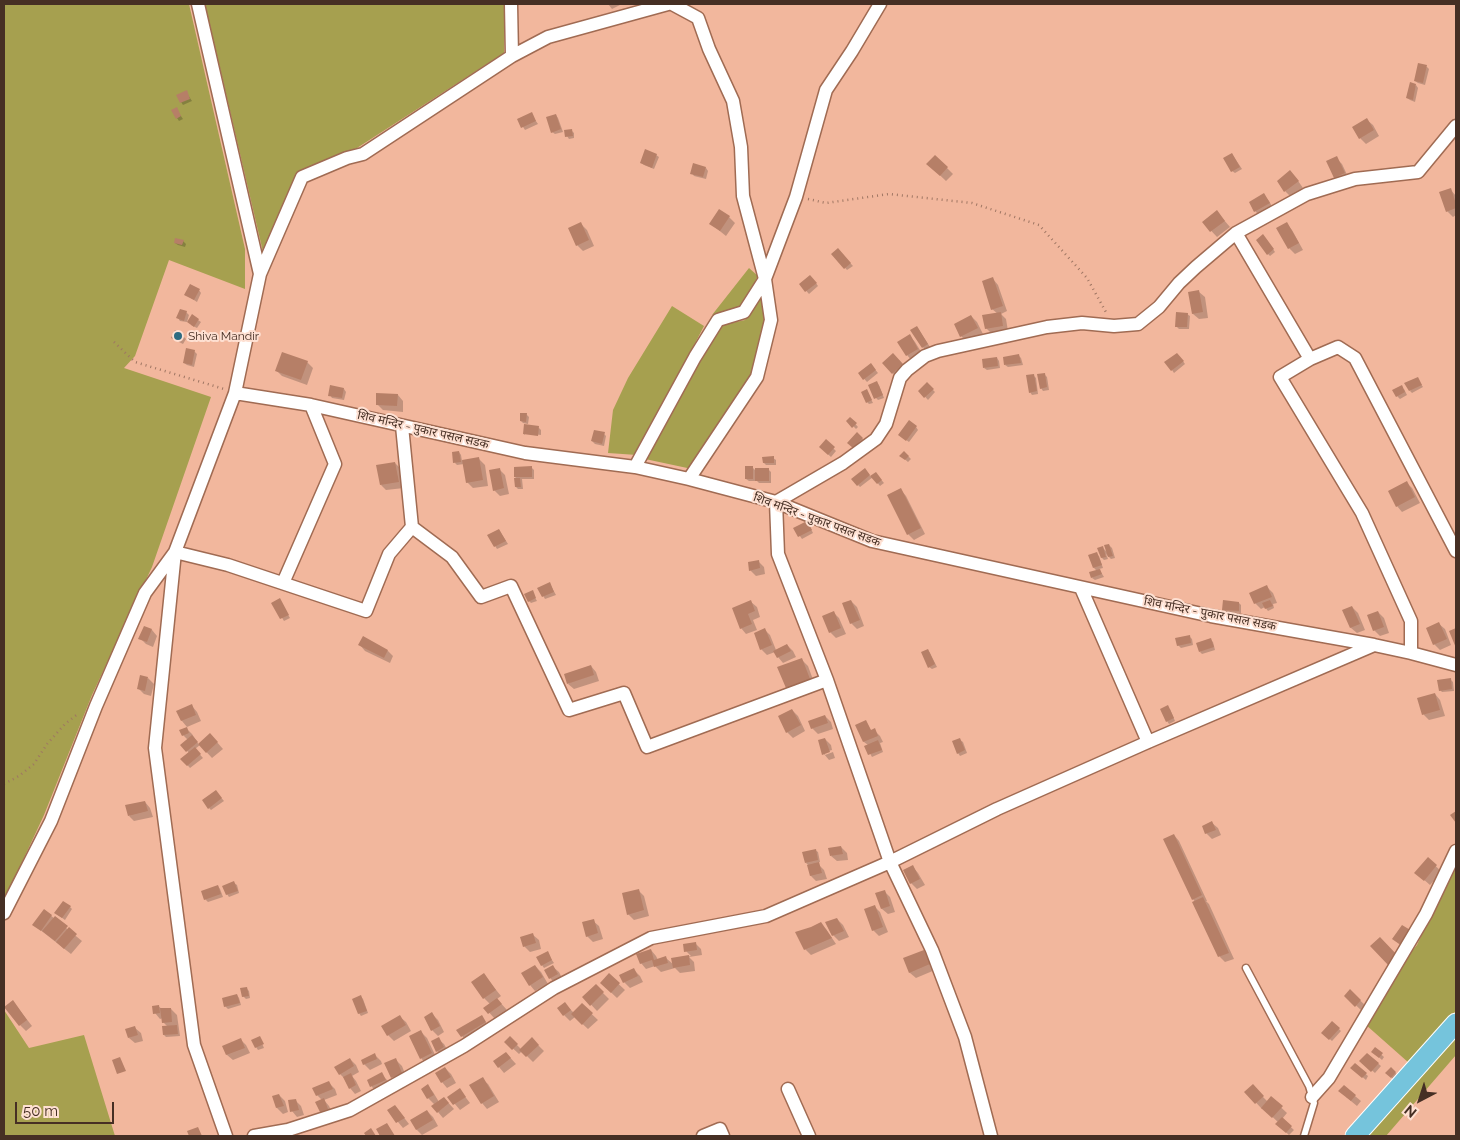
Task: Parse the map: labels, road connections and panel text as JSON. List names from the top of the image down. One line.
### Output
{"streets":{"street":["शिव मन्दिर - पुकार पसल सडक"]},"places":["Shiva Mandir"],"scale_bar":"50 m","north":"bottom left"}
